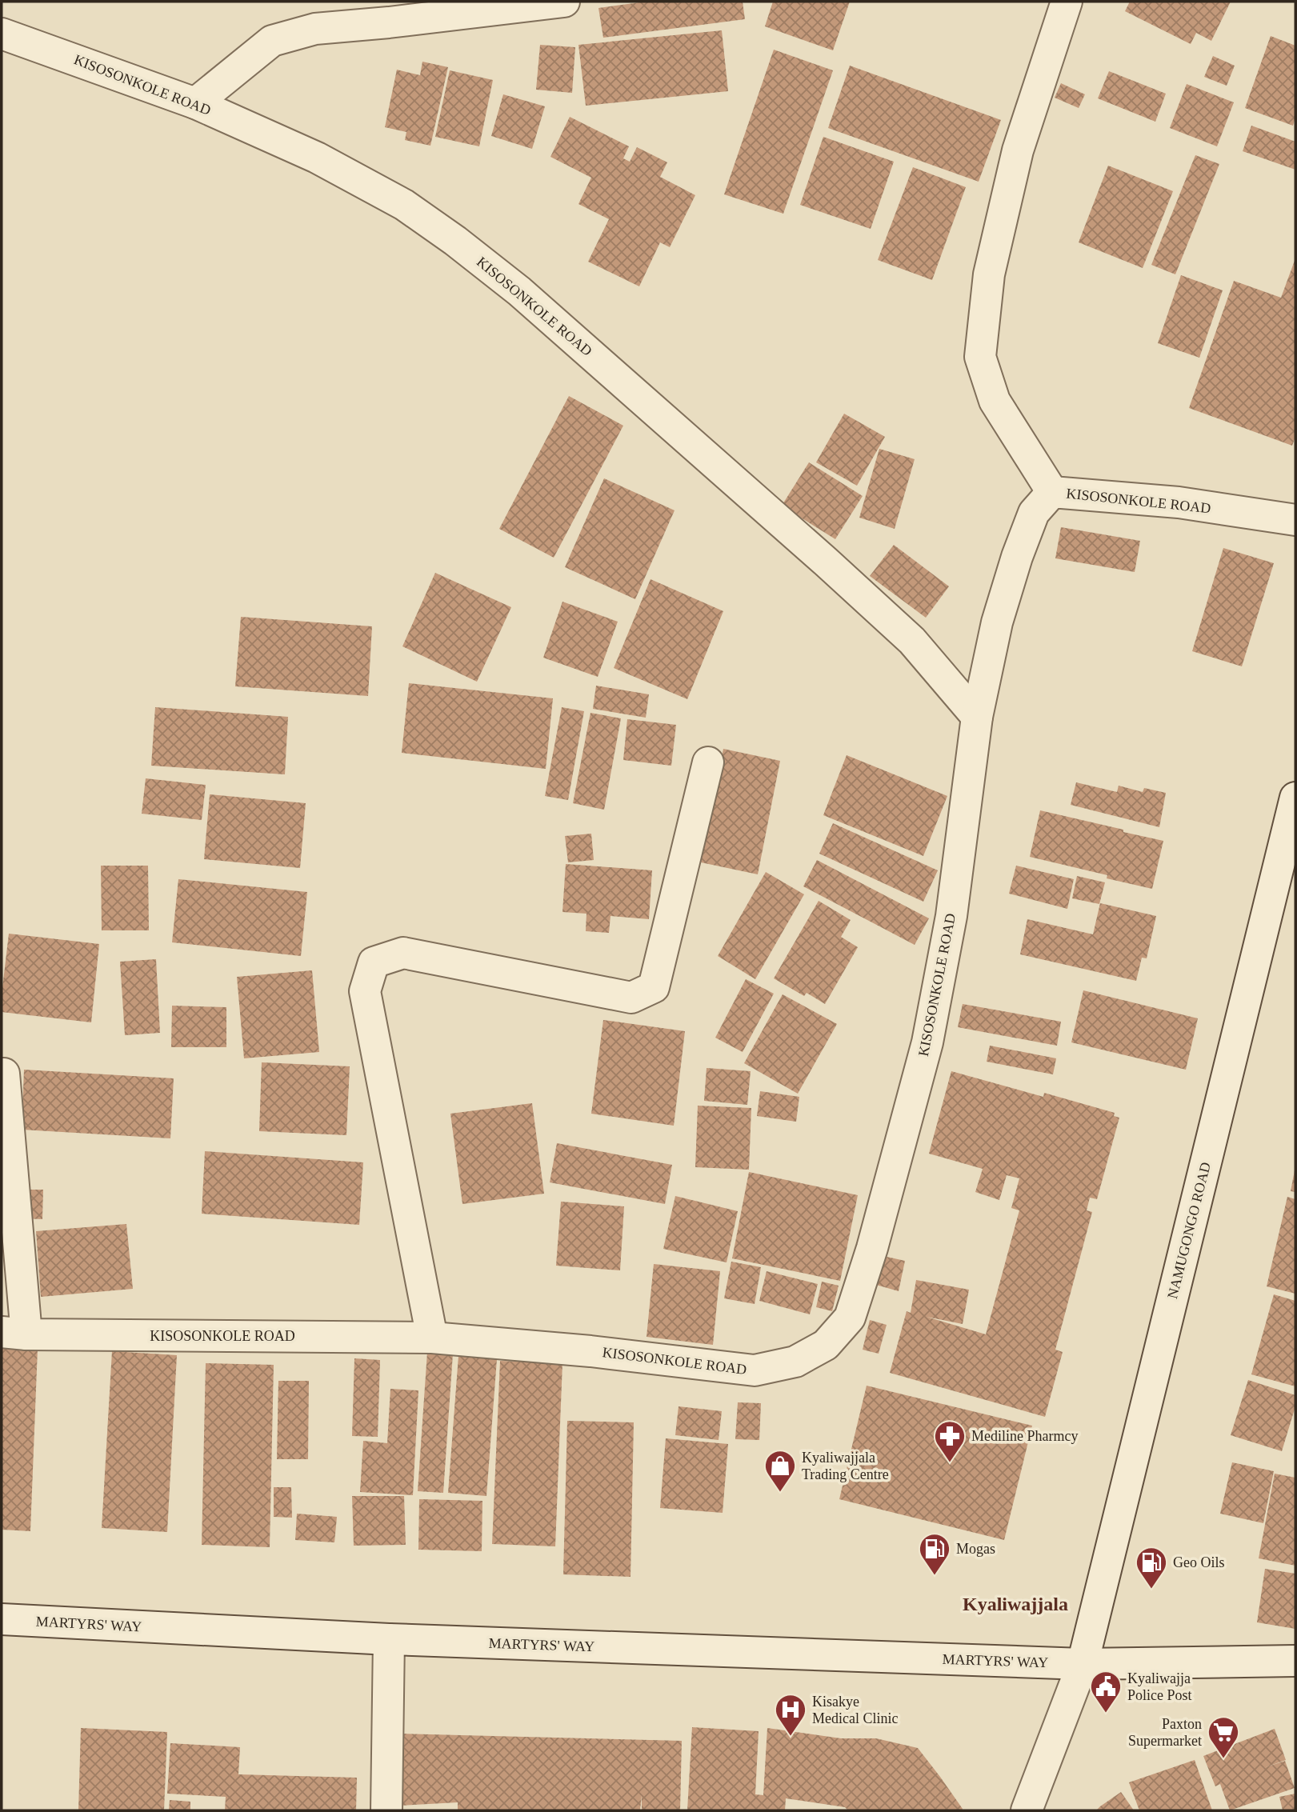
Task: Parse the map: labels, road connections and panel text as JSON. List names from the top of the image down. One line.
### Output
{"streets":{"street":["KISOSONKOLE ROAD","NAMUGONGO ROAD","MARTYRS' WAY"]},"crossings":[["NAMUGONGO ROAD","MARTYRS' WAY"]],"districts":["Kyaliwajjala"],"places":{"pharmacy":["Mediline Pharmcy"],"shop":["Kyaliwajjala Trading Centre"],"fuel station":["Mogas","Geo Oils"],"public building":["Kyaliwajja Police Post"],"hospital":["Kisakye Medical Clinic"],"supermarket":["Paxton Supermarket"]}}
